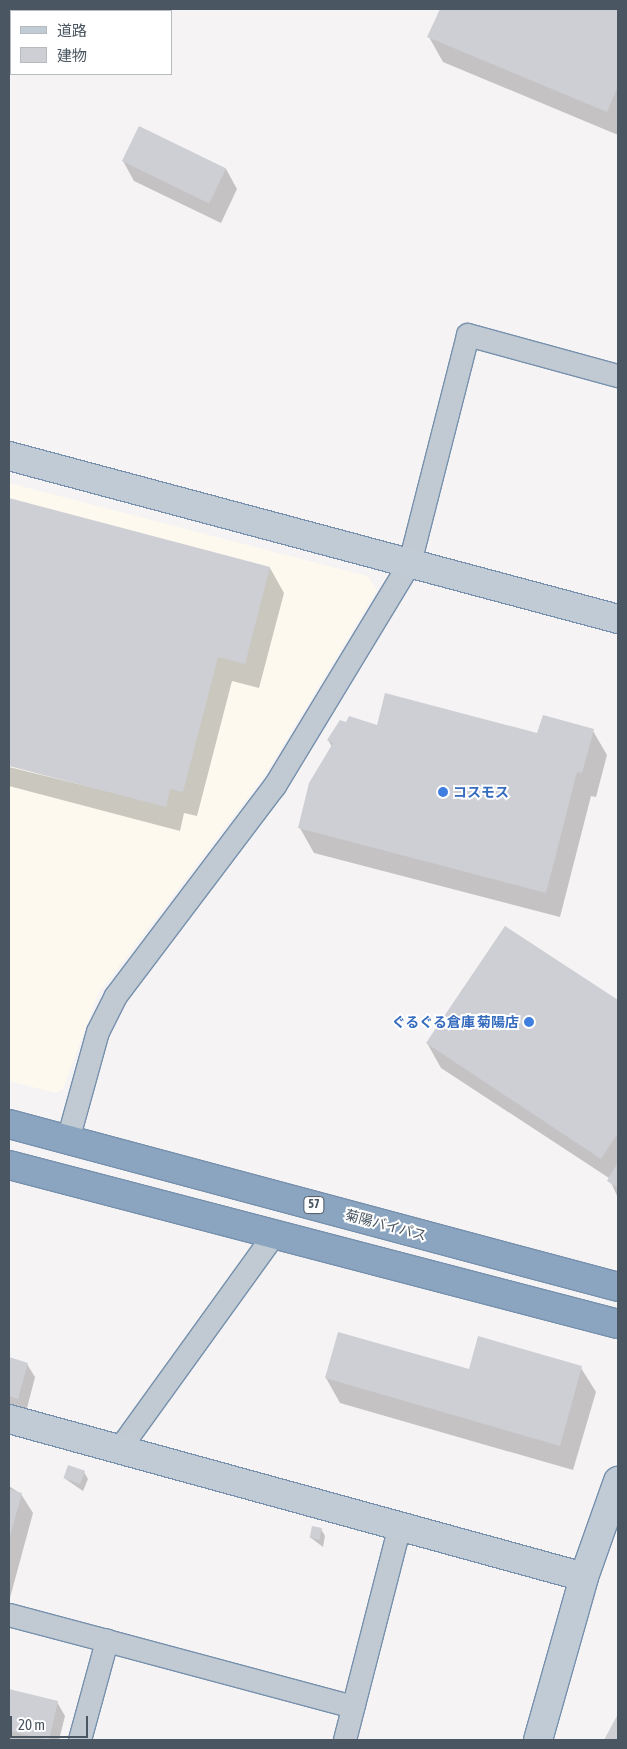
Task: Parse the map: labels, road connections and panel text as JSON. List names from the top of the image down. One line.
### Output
{"streets":{"highway":["57","菊陽バイパス"]},"places":["コスモス","ぐるぐる倉庫 菊陽店"],"legend":["道路","建物"],"scale_bar":"20 m"}
